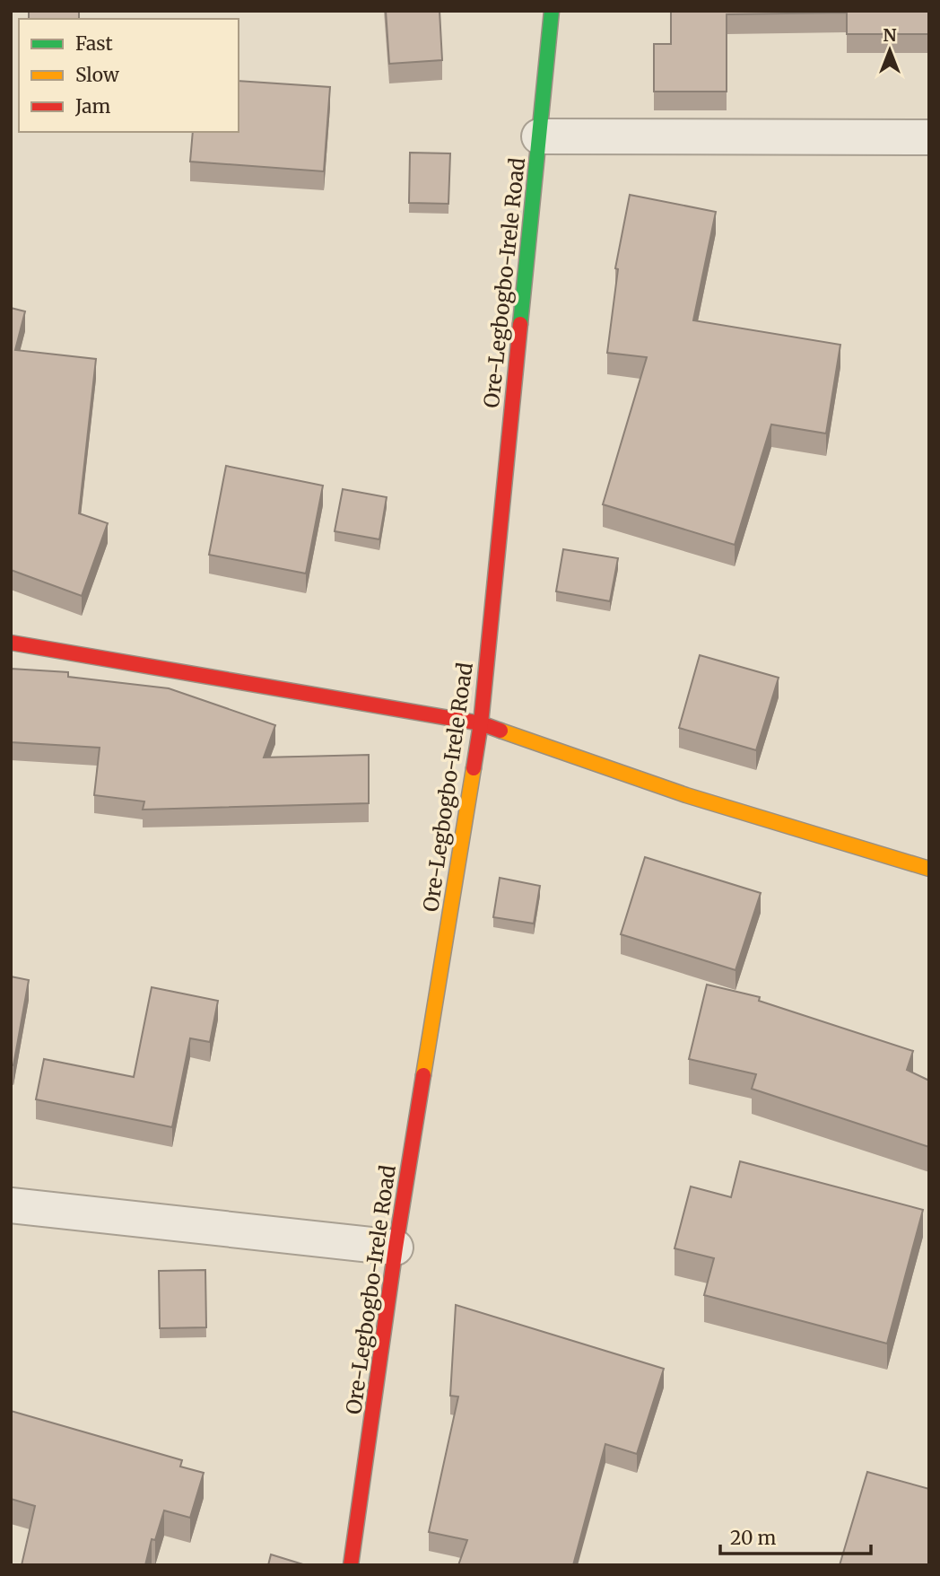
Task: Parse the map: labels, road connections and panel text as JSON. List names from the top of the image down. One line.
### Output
{"streets":{"main road":["Ore-Legbogbo-Irele Road"]},"legend":["Fast","Slow","Jam"],"scale_bar":"20 m","north":"top"}
